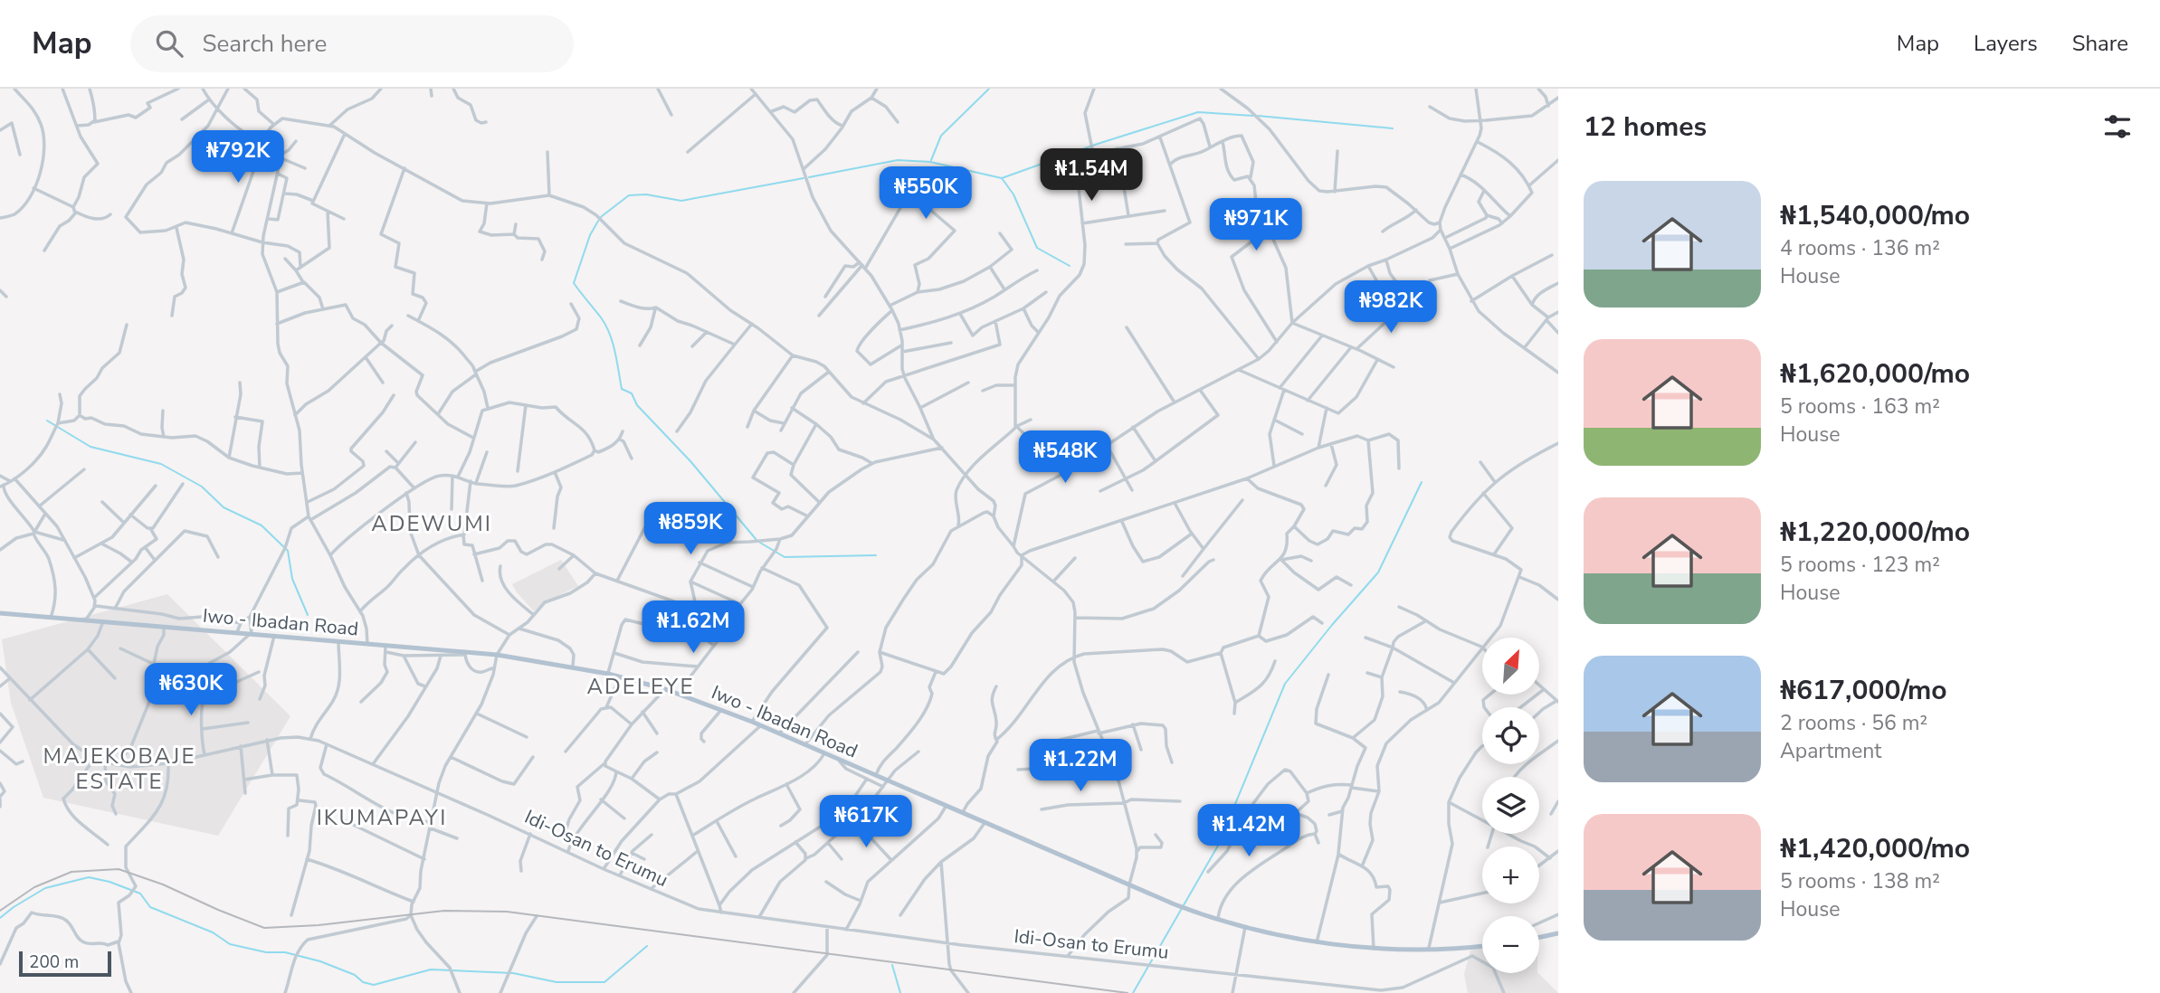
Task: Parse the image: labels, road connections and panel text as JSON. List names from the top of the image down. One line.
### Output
{"streets":{"main road":["Iwo - Ibadan Road"],"street":["Idi-Osan to Erumu"]},"districts":["ADEWUMI","ADELEYE","MAJEKOBAJE ESTATE","IKUMAPAYI"],"scale_bar":"200 m","north":"top right","page":{"header":"Map","search":"Search here","nav":["Map","Layers","Share"],"heading":"12 homes","price":["₦792K","₦1.54M","₦550K","₦971K","₦982K","₦548K","₦859K","₦1.62M","₦630K","₦1.22M","₦617K","₦1.42M"],"list":[{"name":"₦1,540,000/mo","note":"4 rooms · 136 m² · House"},{"name":"₦1,620,000/mo","note":"5 rooms · 163 m² · House"},{"name":"₦1,220,000/mo","note":"5 rooms · 123 m² · House"},{"name":"₦617,000/mo","note":"2 rooms · 56 m² · Apartment"},{"name":"₦1,420,000/mo","note":"5 rooms · 138 m² · House"}],"map_buttons":["+","−"],"scale":"200 m"}}
